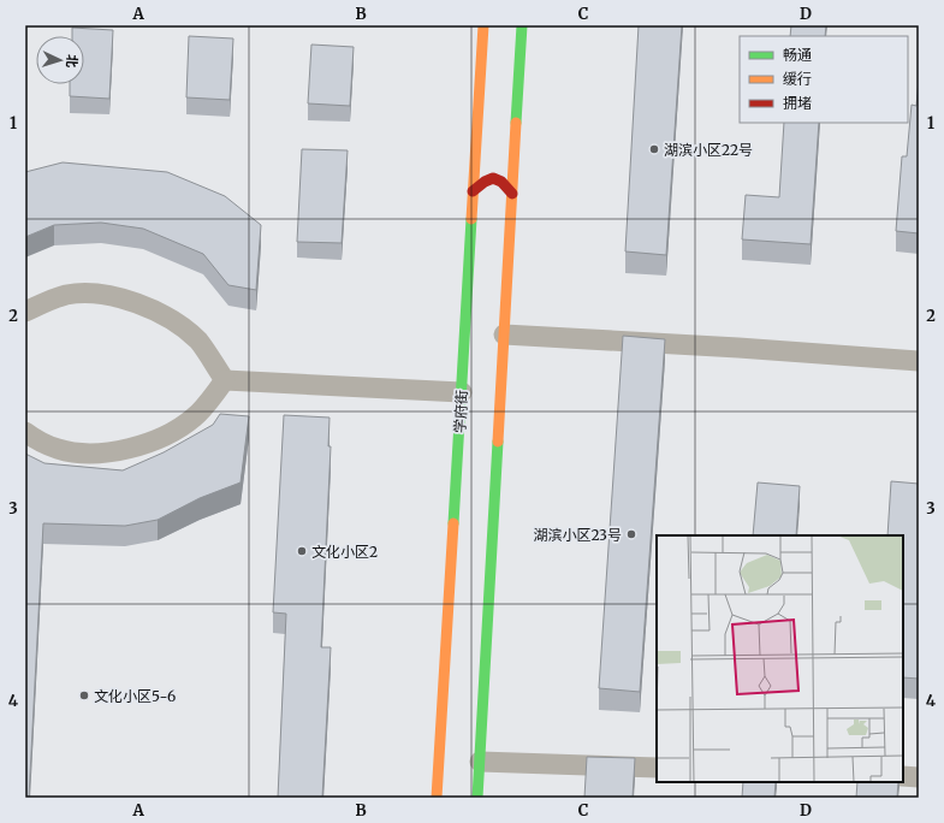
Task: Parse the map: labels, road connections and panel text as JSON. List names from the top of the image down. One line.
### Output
{"streets":{"main road":["学府街"]},"places":["湖滨小区22号","湖滨小区23号","文化小区2","文化小区5-6"],"legend":["畅通","缓行","拥堵"],"north":"right","grid":{"columns":["A","B","C","D"],"rows":["1","2","3","4"]}}
